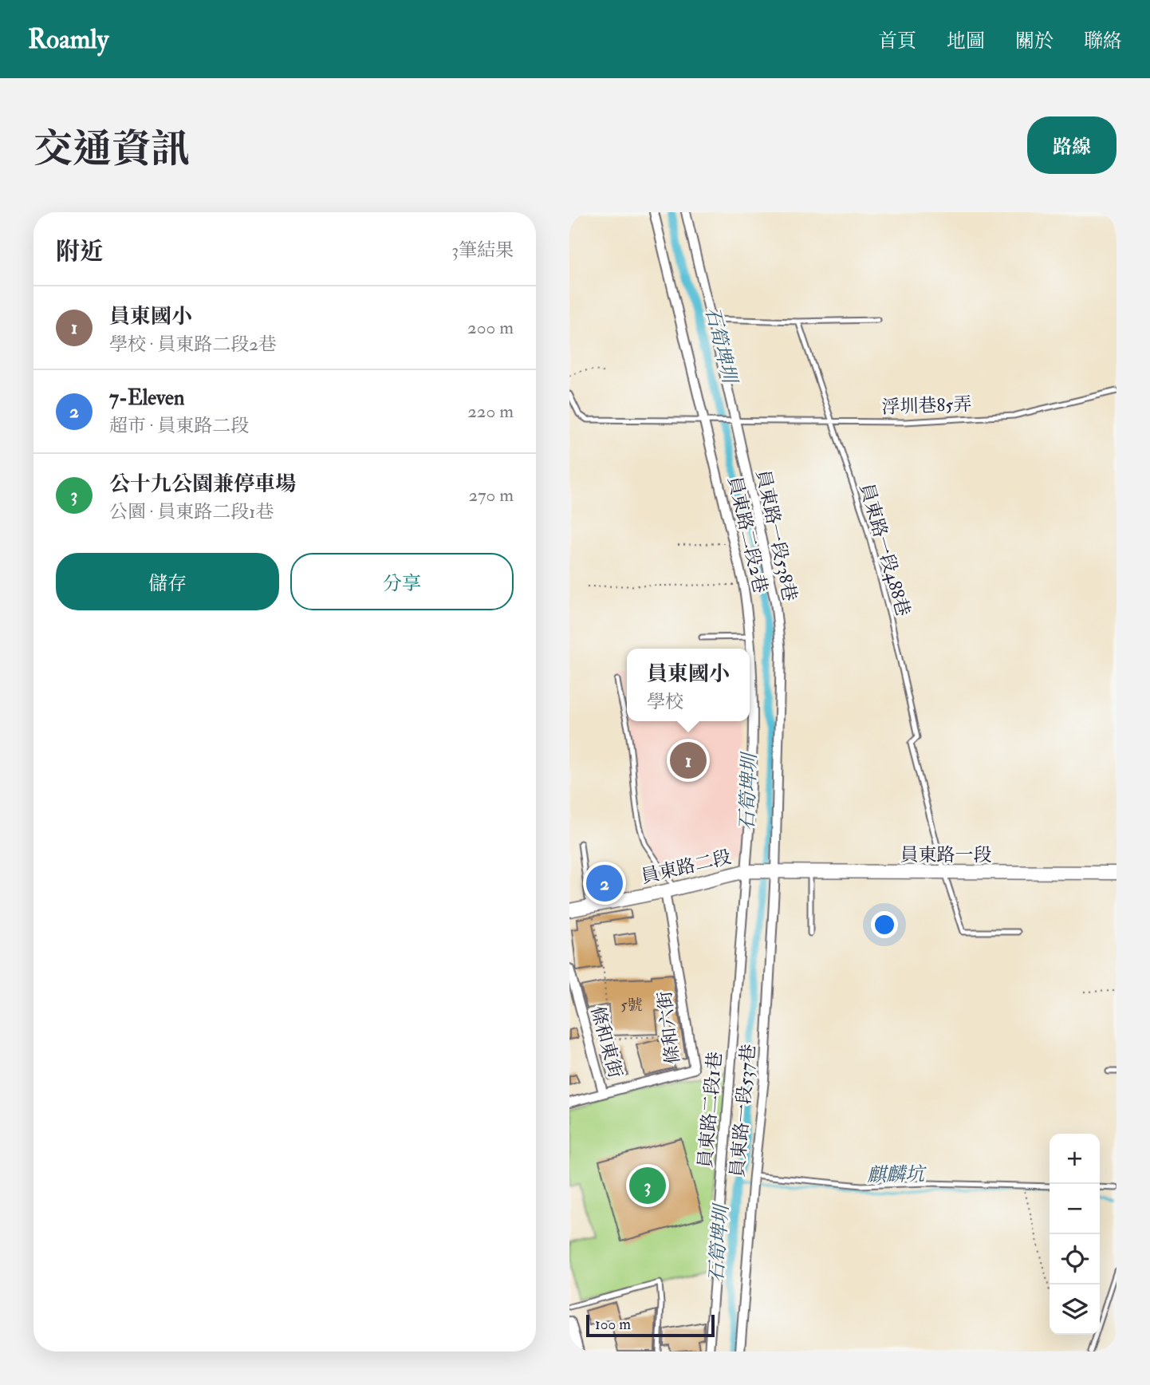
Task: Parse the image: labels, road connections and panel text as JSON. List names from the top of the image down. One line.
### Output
{"streets":{"main road":["員東路一段","員東路二段"],"street":["員東路二段2巷","員東路一段538巷","條和六街","條和東街","員東路二段1巷","員東路一段537巷"],"lane":["浮圳巷85弄","員東路一段488巷"]},"crossings":[["浮圳巷85弄","員東路二段2巷"],["浮圳巷85弄","員東路一段538巷"],["浮圳巷85弄","員東路一段488巷"],["員東路二段2巷","員東路二段"],["員東路二段2巷","員東路二段1巷"],["員東路一段538巷","員東路一段"],["員東路一段538巷","員東路二段"],["員東路一段538巷","員東路一段537巷"],["員東路一段488巷","員東路一段"],["員東路一段","員東路二段"],["員東路一段","員東路一段537巷"],["員東路二段","條和六街"],["員東路二段","員東路二段1巷"],["員東路二段","員東路一段537巷"],["條和六街","條和東街"]],"water":["石筍埤圳","麒麟坑"],"house_numbers":["5號"],"scale_bar":"100 m","page":{"header":"Roamly","nav":["首頁","地圖","關於","聯絡"],"buttons":["路線",["儲存","分享"]],"title":"交通資訊","heading":["附近","3筆結果"],"list":[{"mark":"1","name":"員東國小","note":"學校 · 員東路二段2巷","value":"200 m"},{"mark":"2","name":"7-Eleven","note":"超市 · 員東路二段","value":"220 m"},{"mark":"3","name":"公十九公園兼停車場","note":"公園 · 員東路二段1巷","value":"270 m"}],"popup":["員東國小","學校"],"pins":["1","2","3"],"map_buttons":["+","−"],"scale":"100 m"}}
